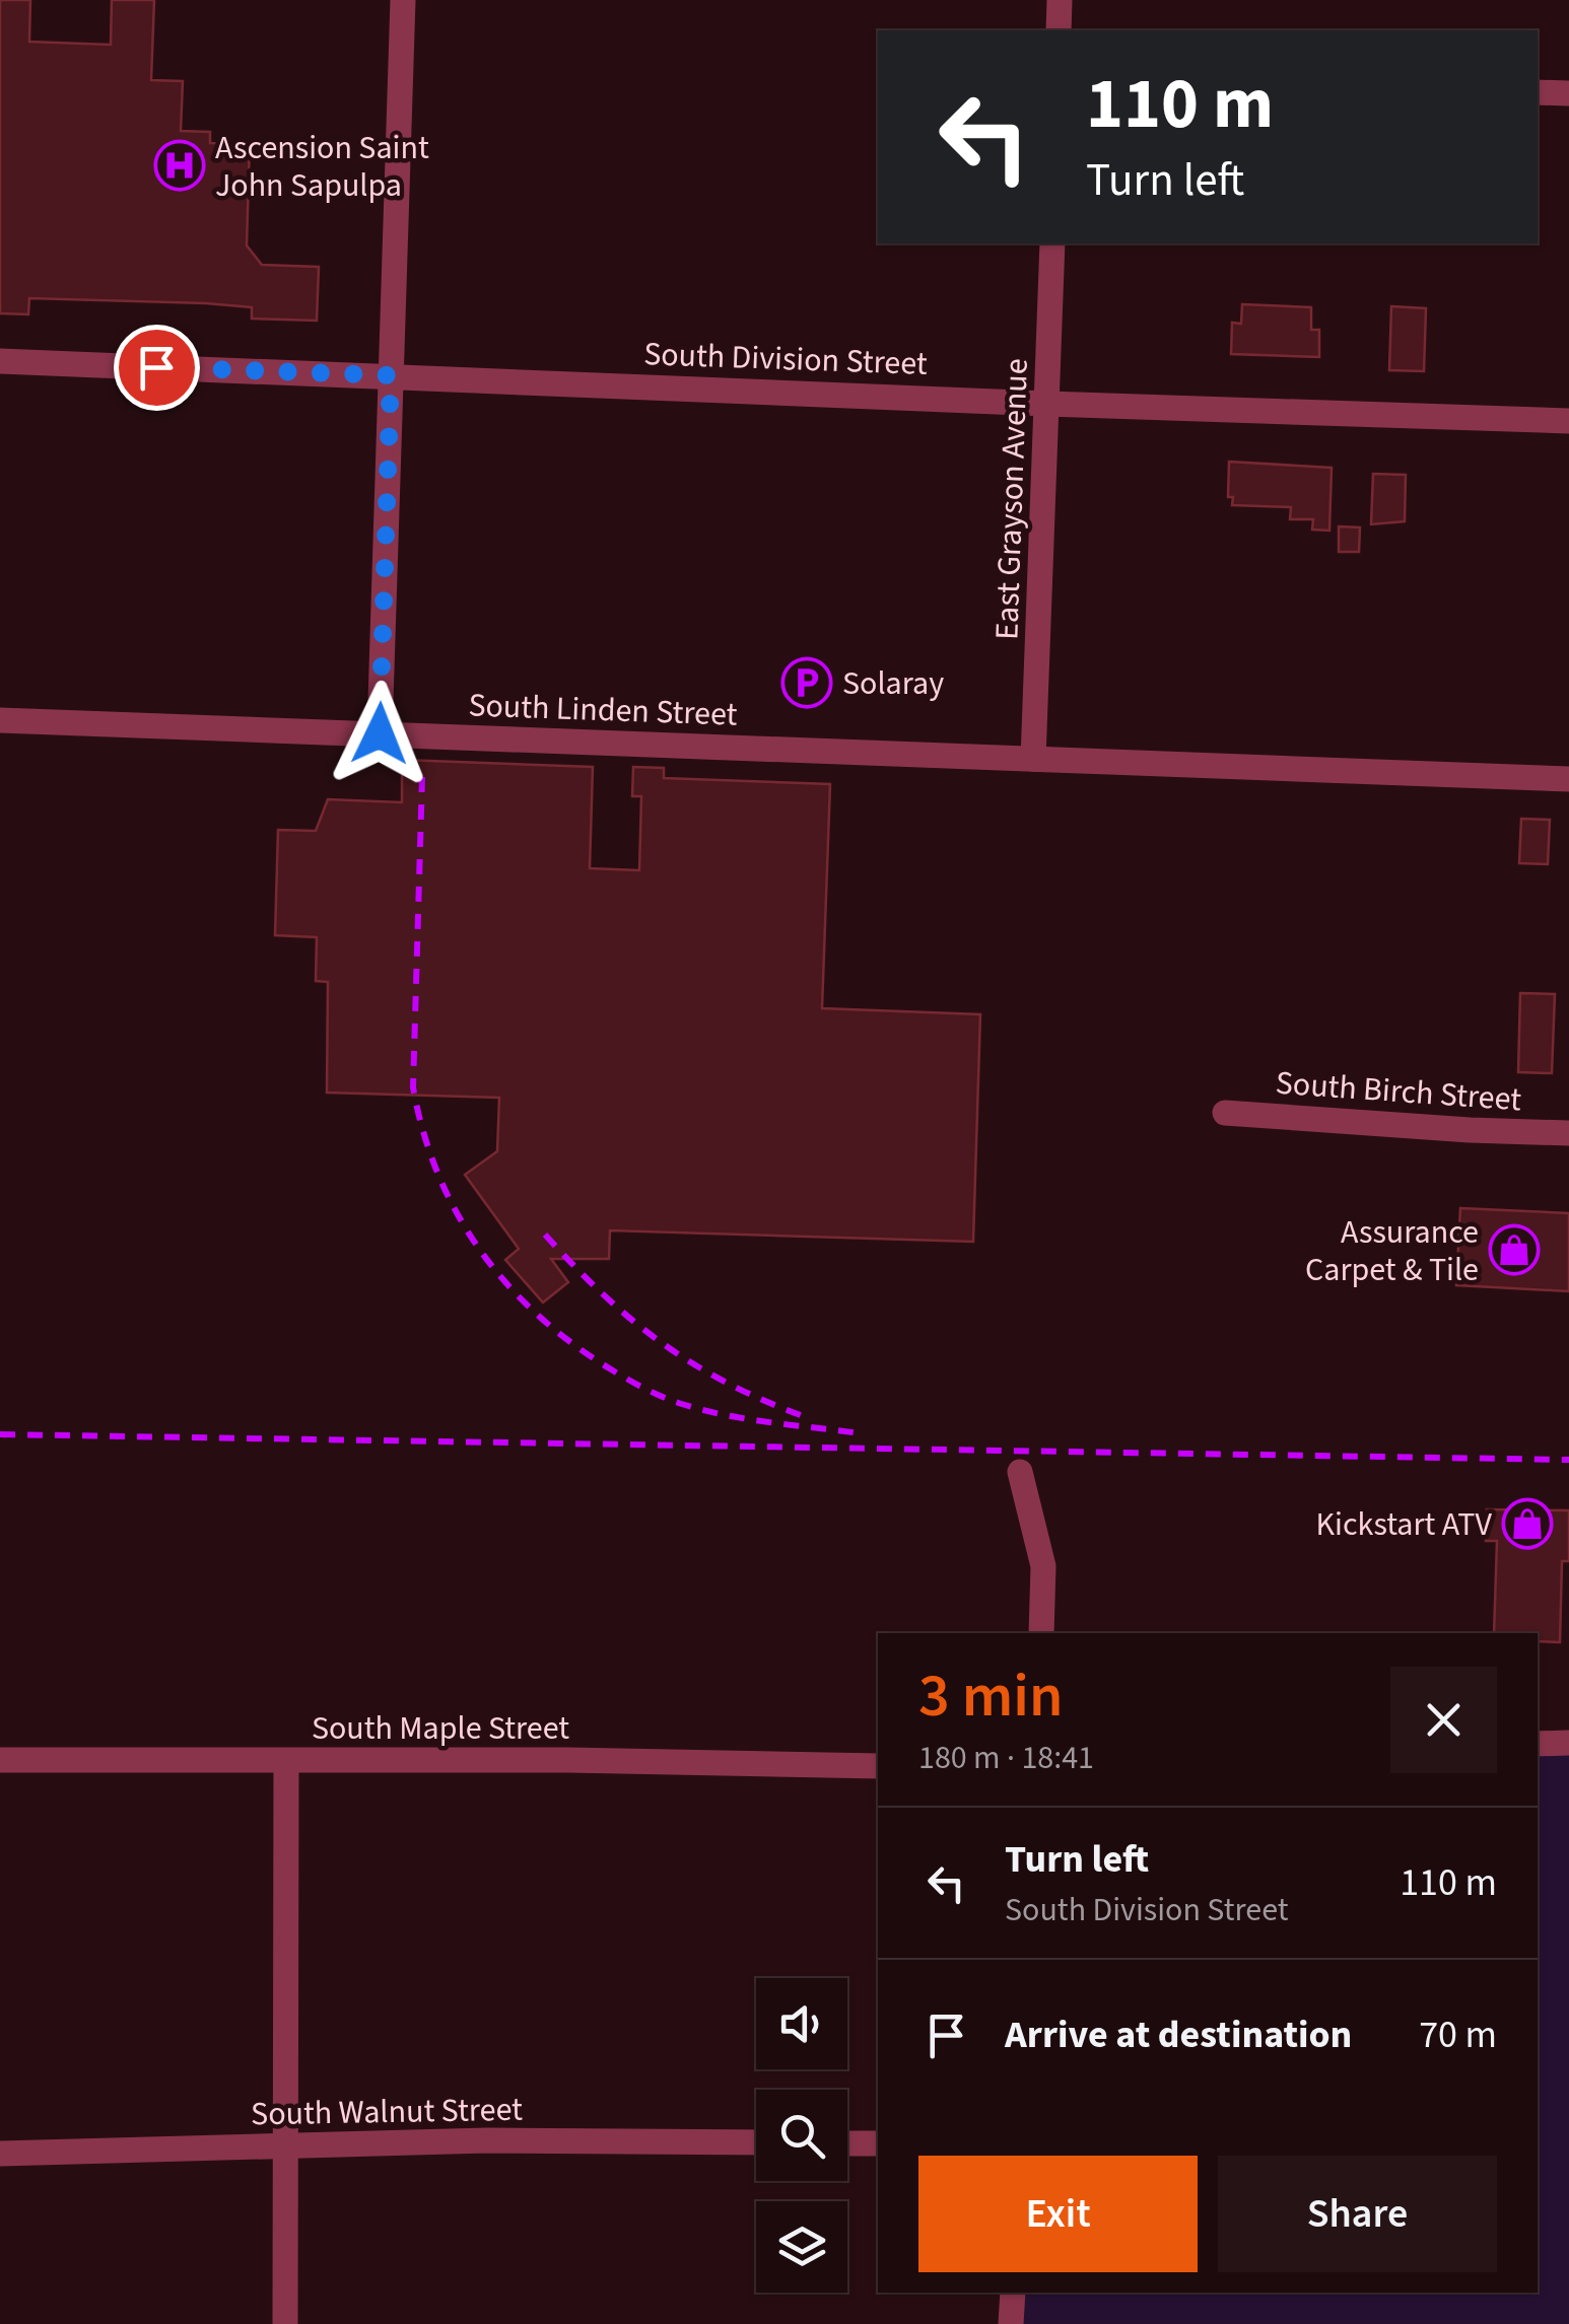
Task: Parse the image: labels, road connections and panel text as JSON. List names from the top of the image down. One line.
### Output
{"streets":{"street":["South Division Street","East Grayson Avenue","South Linden Street","South Birch Street","South Maple Street","South Walnut Street"]},"crossings":[["South Division Street","East Grayson Avenue"],["East Grayson Avenue","South Linden Street"]],"places":{"hospital":["Ascension Saint John Sapulpa"],"parking":["Solaray"],"shop":["Assurance Carpet & Tile","Kickstart ATV"]},"page":{"turn":["110 m","Turn left"],"heading":["3 min","180 m · 18:41"],"list":[{"name":"Turn left","note":"South Division Street","value":"110 m"},{"name":"Arrive at destination","value":"70 m"}],"buttons":["Exit","Share"]}}
